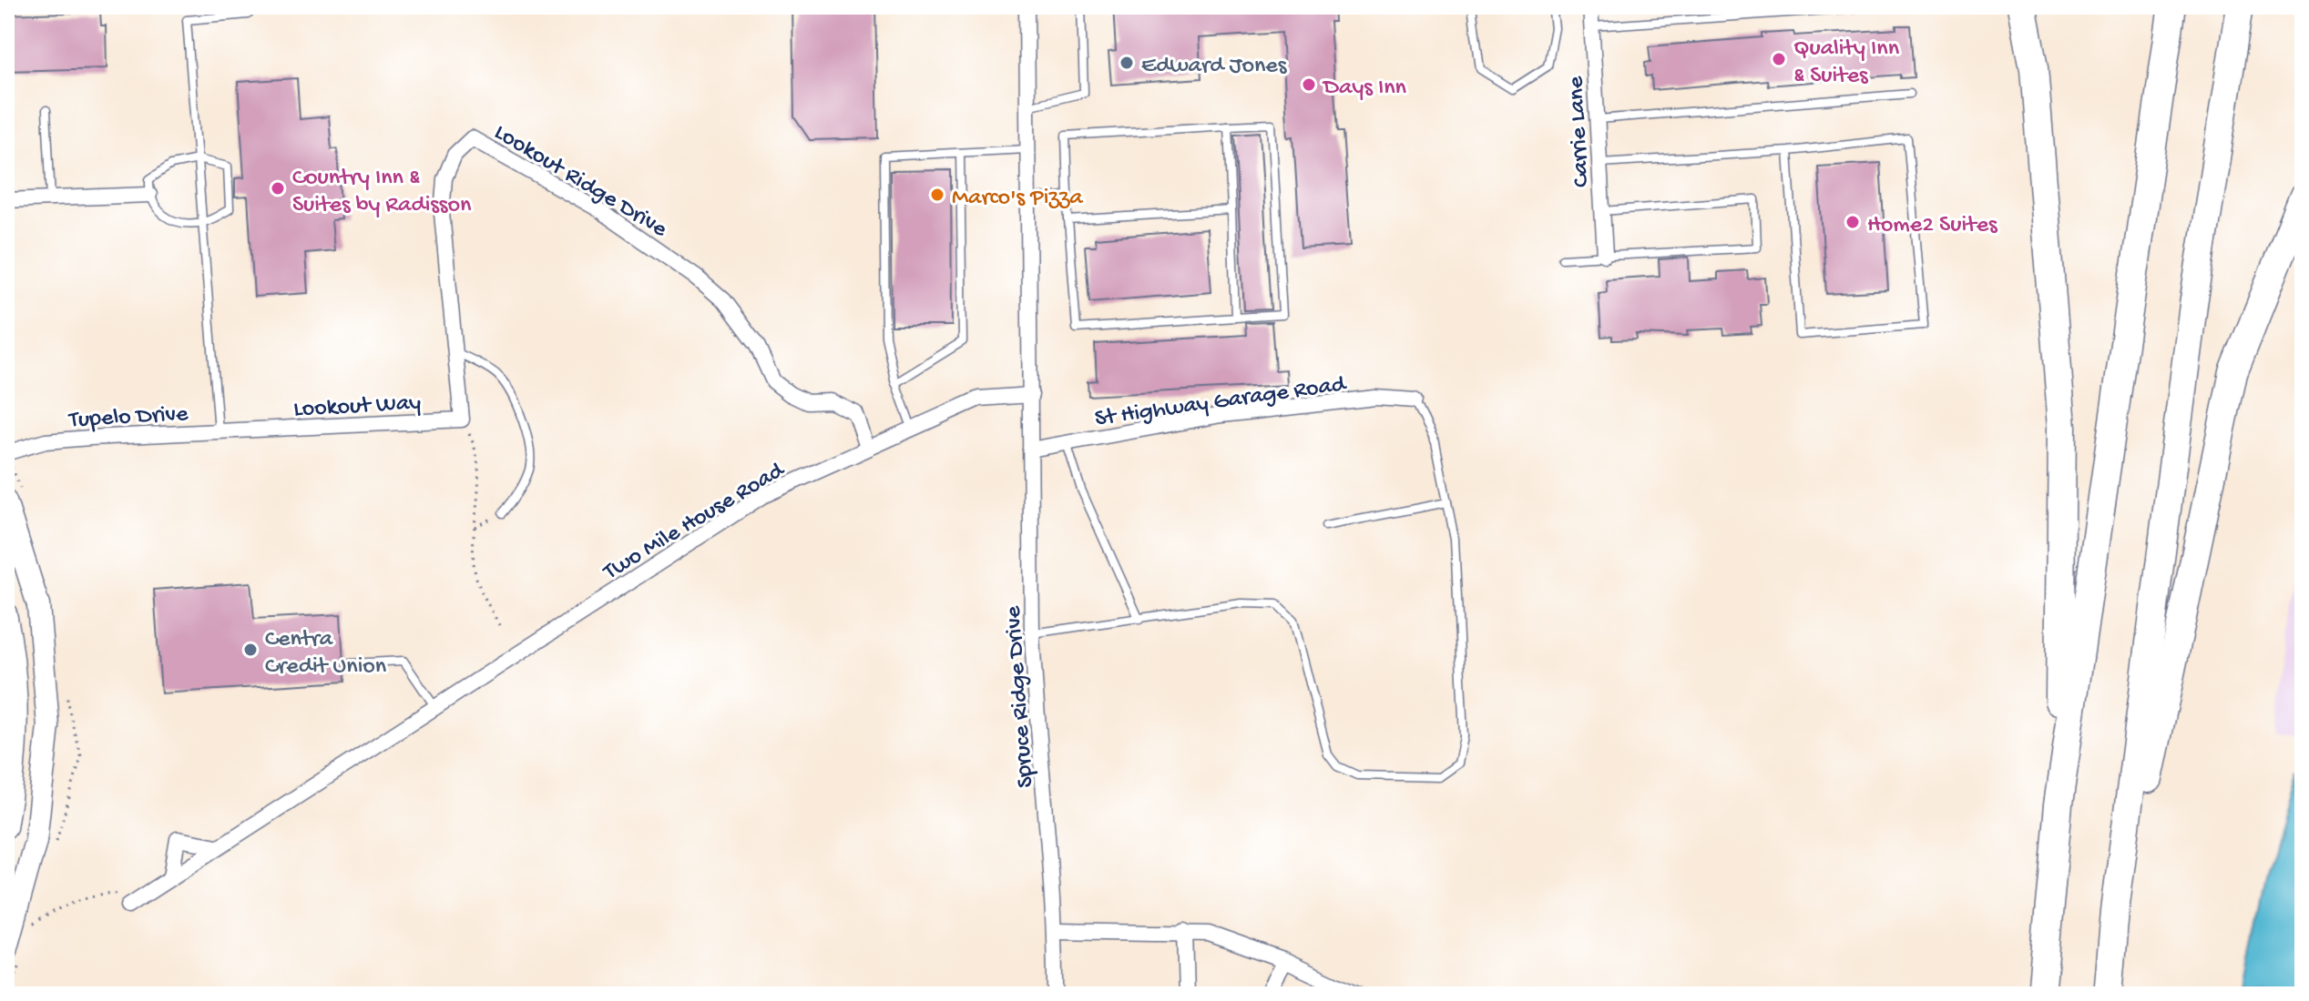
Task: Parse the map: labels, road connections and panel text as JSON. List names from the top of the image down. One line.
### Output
{"streets":{"street":["Carrie Lane","Lookout Ridge Drive","St Highway Garage Road","Lookout Way","Tupelo Drive","Two Mile House Road","Spruce Ridge Drive"]},"crossings":[["Lookout Ridge Drive","Lookout Way"],["Lookout Ridge Drive","Two Mile House Road"],["St Highway Garage Road","Spruce Ridge Drive"],["Lookout Way","Tupelo Drive"],["Two Mile House Road","Spruce Ridge Drive"]],"places":["Quality Inn & Suites","Edward Jones","Days Inn","Country Inn & Suites by Radisson","Marco's Pizza","Home2 Suites","Centra Credit Union"]}
